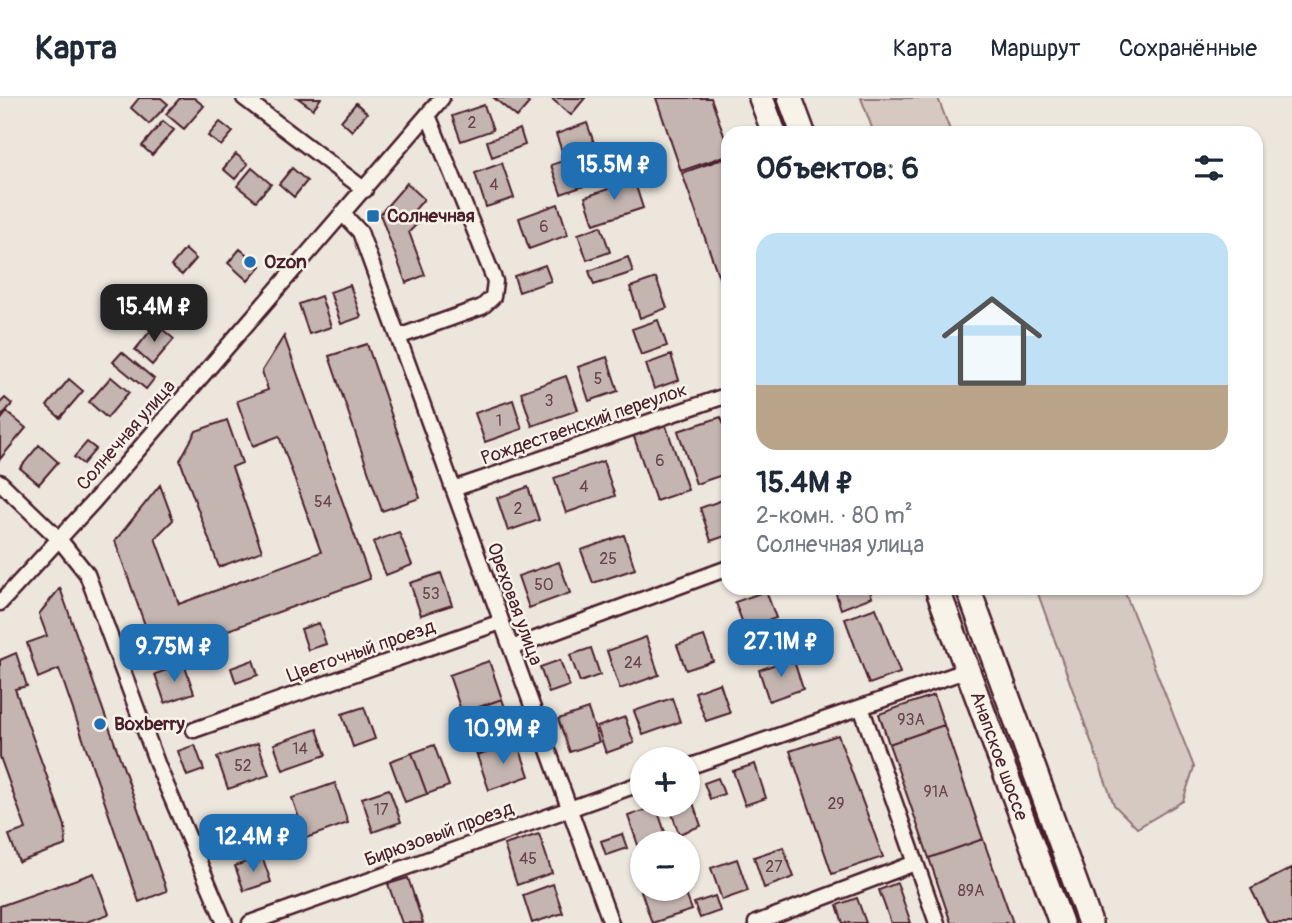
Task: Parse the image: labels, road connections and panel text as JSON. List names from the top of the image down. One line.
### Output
{"streets":{"main road":["Анапское шоссе"],"street":["Рождественский переулок","Солнечная улица","Ореховая улица","Цветочный проезд","Бирюзовый проезд"]},"crossings":[["Рождественский переулок","Ореховая улица"],["Солнечная улица","Ореховая улица"],["Ореховая улица","Цветочный проезд"],["Ореховая улица","Бирюзовый проезд"]],"places":{"transit":["Солнечная"],"other":["Ozon","Boxberry"]},"house_numbers":["2","4","6","5","3","1","6","4","54","2","25","50","53","24","93А","14","52","91А","29","17","45","27","89А"],"page":{"header":"Карта","nav":["Карта","Маршрут","Сохранённые"],"heading":"Объектов: 6","price":["15.5M ₽","15.4M ₽","27.1M ₽","9.75M ₽","10.9M ₽","12.4M ₽"],"list":[{"name":"15.4M ₽","note":"2-комн. · 80 m² · Солнечная улица"}],"map_buttons":["+","−"]}}
